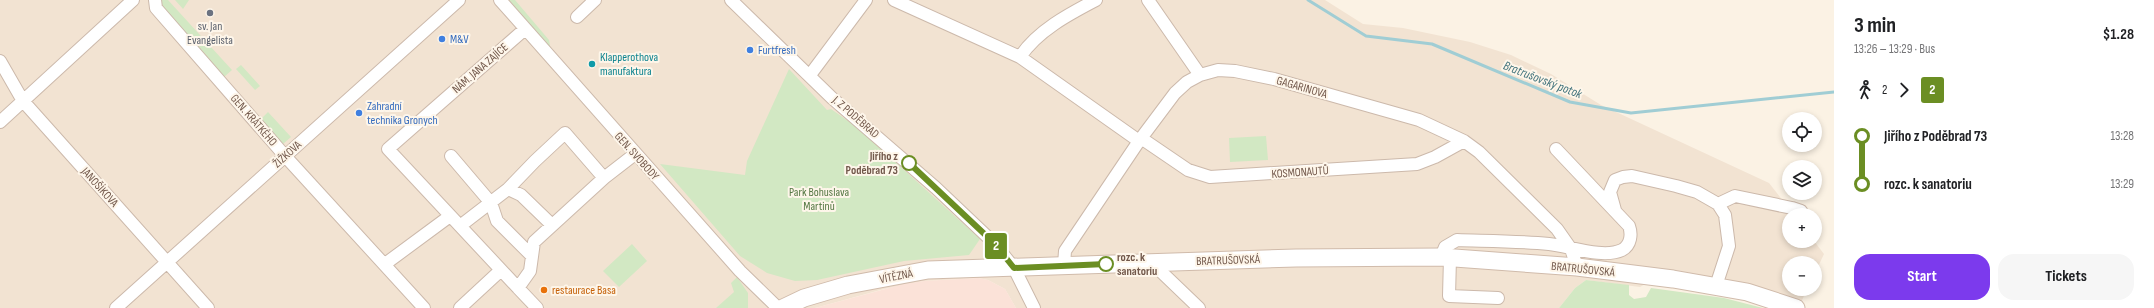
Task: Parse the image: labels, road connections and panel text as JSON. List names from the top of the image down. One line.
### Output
{"streets":{"main road":["BRATRUŠOVSKÁ","VÍTĚZNÁ"],"street":["NÁM. JANA ZAJÍCE","GAGARINOVA","J. Z PODĚBRAD","GEN. KRÁTKÉHO","ŽIŽKOVA","GEN. SVOBODY","KOSMONAUTŮ","JANOŠÍKOVA"]},"crossings":[["NÁM. JANA ZAJÍCE","GEN. SVOBODY"],["GAGARINOVA","KOSMONAUTŮ"],["GAGARINOVA","BRATRUŠOVSKÁ"],["J. Z PODĚBRAD","BRATRUŠOVSKÁ"],["J. Z PODĚBRAD","VÍTĚZNÁ"],["GEN. KRÁTKÉHO","ŽIŽKOVA"],["ŽIŽKOVA","JANOŠÍKOVA"],["BRATRUŠOVSKÁ","VÍTĚZNÁ"]],"water":["Bratrušovský potok"],"parks":["Park Bohuslava Martinů"],"places":["sv. Jan Evangelista","M&V","Furtfresh","Klapperothova manufaktura","Zahradní technika Gronych","Jiřího z Poděbrad 73","rozc. k sanatoriu","restaurace Basa"],"lines":["bus line 2"],"page":{"on_map":"2","heading":["3 min","13:26 – 13:29 · Bus","$1.28"],"legs":["2","2"],"map_buttons":["+","−"],"list":[{"name":"Jiřího z Poděbrad 73","value":"13:28"},{"name":"rozc. k sanatoriu","value":"13:29"}],"buttons":["Start","Tickets"]}}
